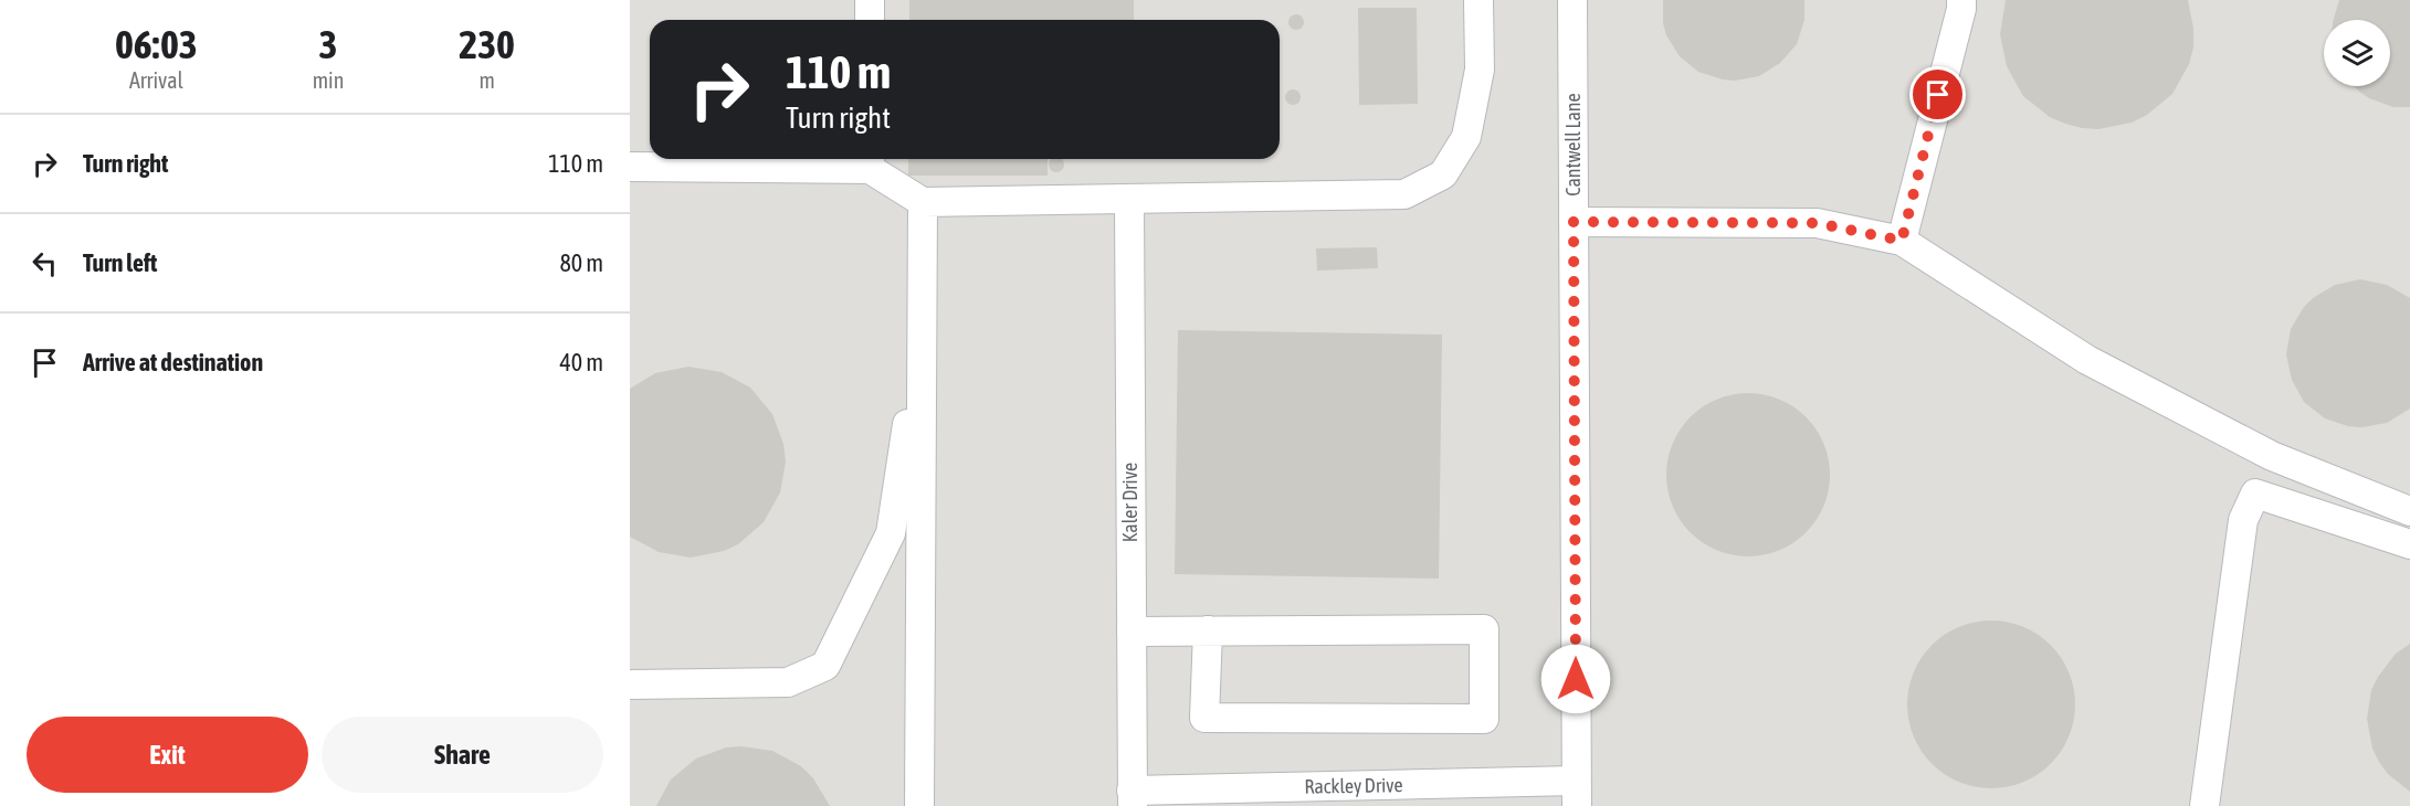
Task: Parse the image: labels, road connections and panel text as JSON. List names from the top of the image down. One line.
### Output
{"streets":{"street":["Cantwell Lane","Kaler Drive","Rackley Drive"]},"crossings":[["Cantwell Lane","Rackley Drive"],["Kaler Drive","Rackley Drive"]],"page":{"eta":["06:03","Arrival","3","min","230","m"],"turn":["110 m","Turn right"],"list":[{"name":"Turn right","value":"110 m"},{"name":"Turn left","value":"80 m"},{"name":"Arrive at destination","value":"40 m"}],"buttons":["Exit","Share"]}}
